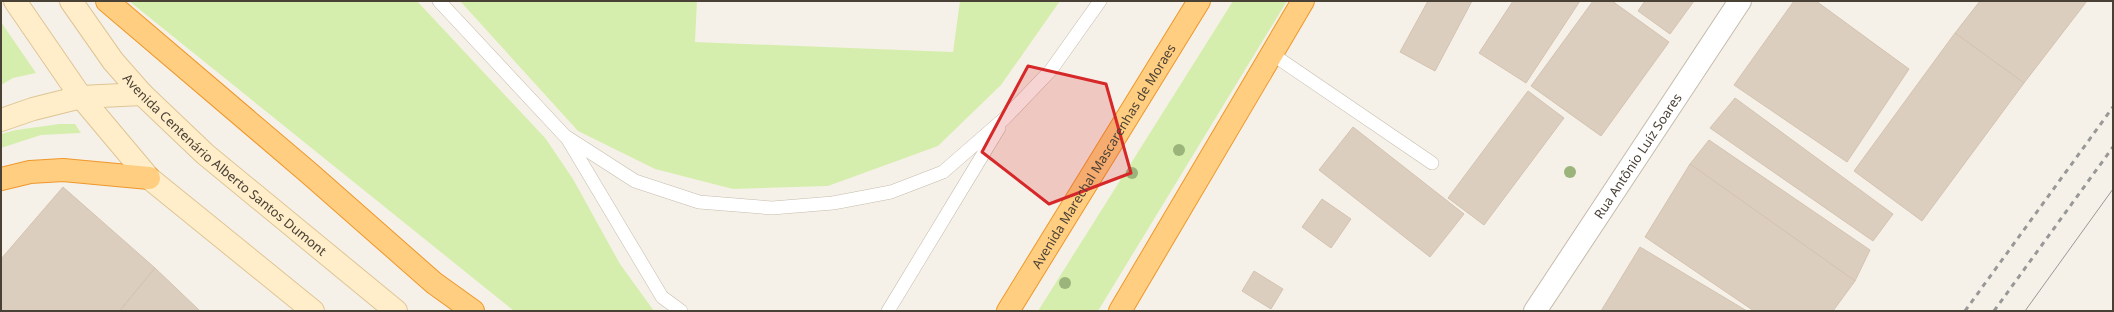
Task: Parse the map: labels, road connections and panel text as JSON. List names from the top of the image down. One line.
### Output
{"streets":{"highway":["Avenida Marechal Mascarenhas de Moraes"],"main road":["Avenida Centenário Alberto Santos Dumont"],"street":["Rua Antônio Luíz Soares"]}}
